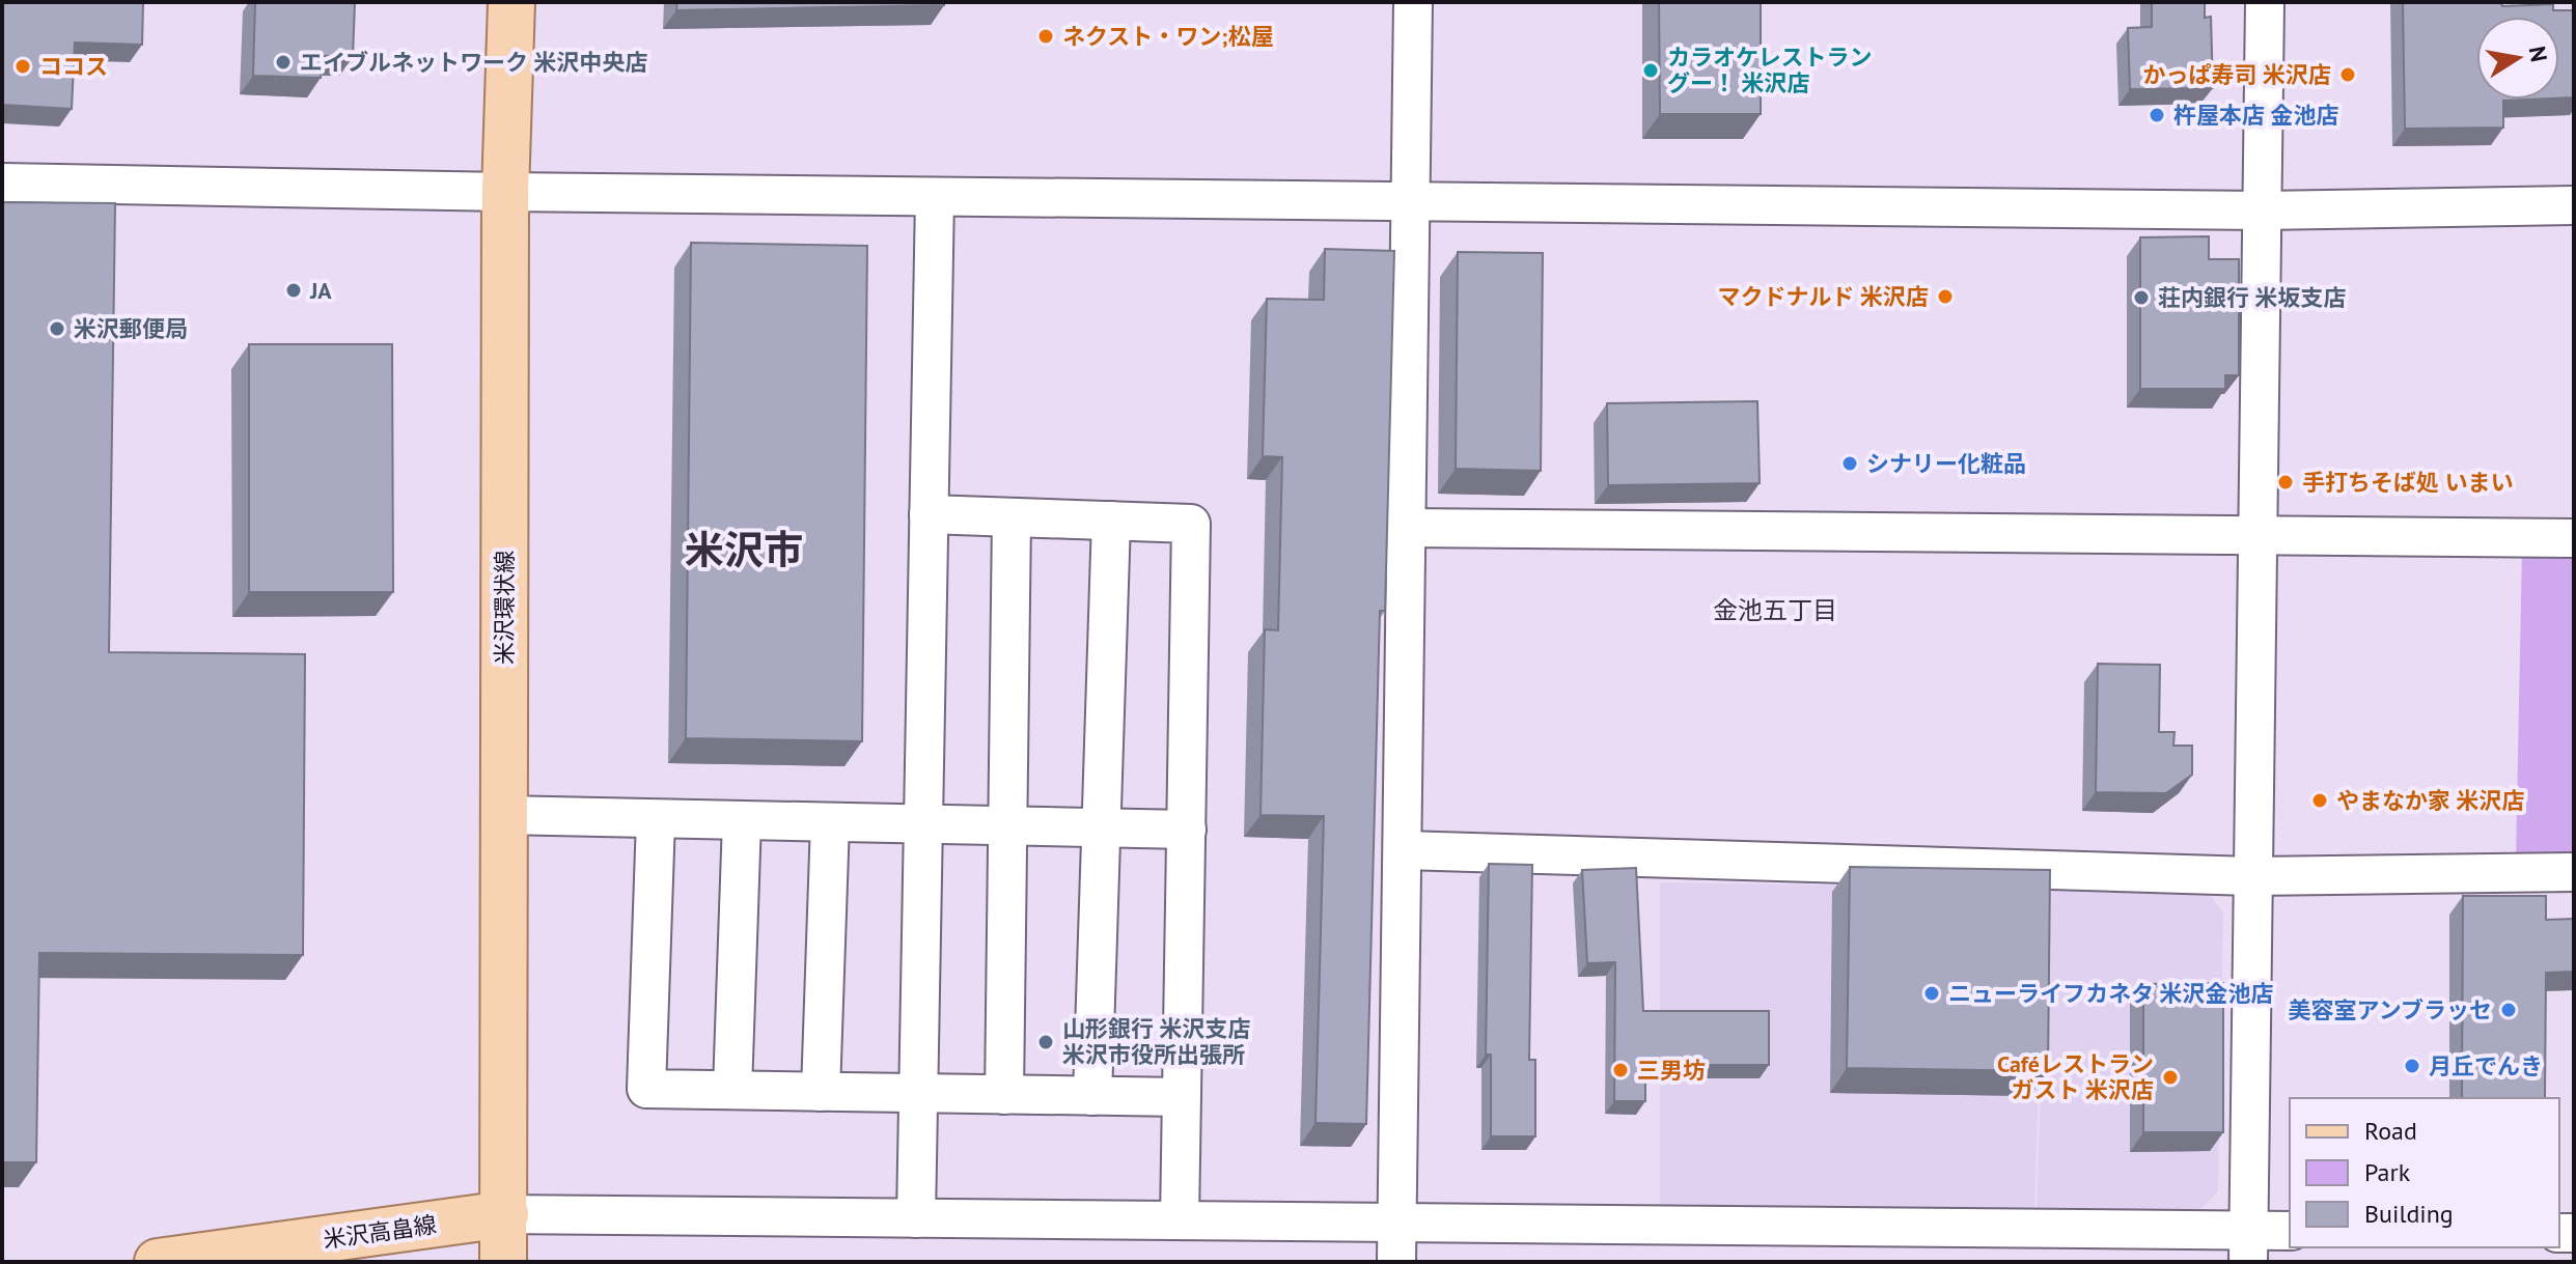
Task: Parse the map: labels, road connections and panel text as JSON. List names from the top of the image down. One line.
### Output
{"streets":{"main road":["米沢環状線","米沢高畠線"]},"crossings":[["米沢環状線","米沢高畠線"]],"districts":["米沢市","金池五丁目"],"places":["ネクスト・ワン;松屋","エイブルネットワーク 米沢中央店","ココス","カラオケレストラン グー！ 米沢店","かっぱ寿司 米沢店","杵屋本店 金池店","JA","マクドナルド 米沢店","荘内銀行 米坂支店","米沢郵便局","シナリー化粧品","手打ちそば処 いまい","やまなか家 米沢店","ニューライフカネタ 米沢金池店","美容室アンブラッセ","山形銀行 米沢支店 米沢市役所出張所","月丘でんき","三男坊","Caféレストラン ガスト 米沢店"],"legend":["Road","Park","Building"],"north":"right"}
